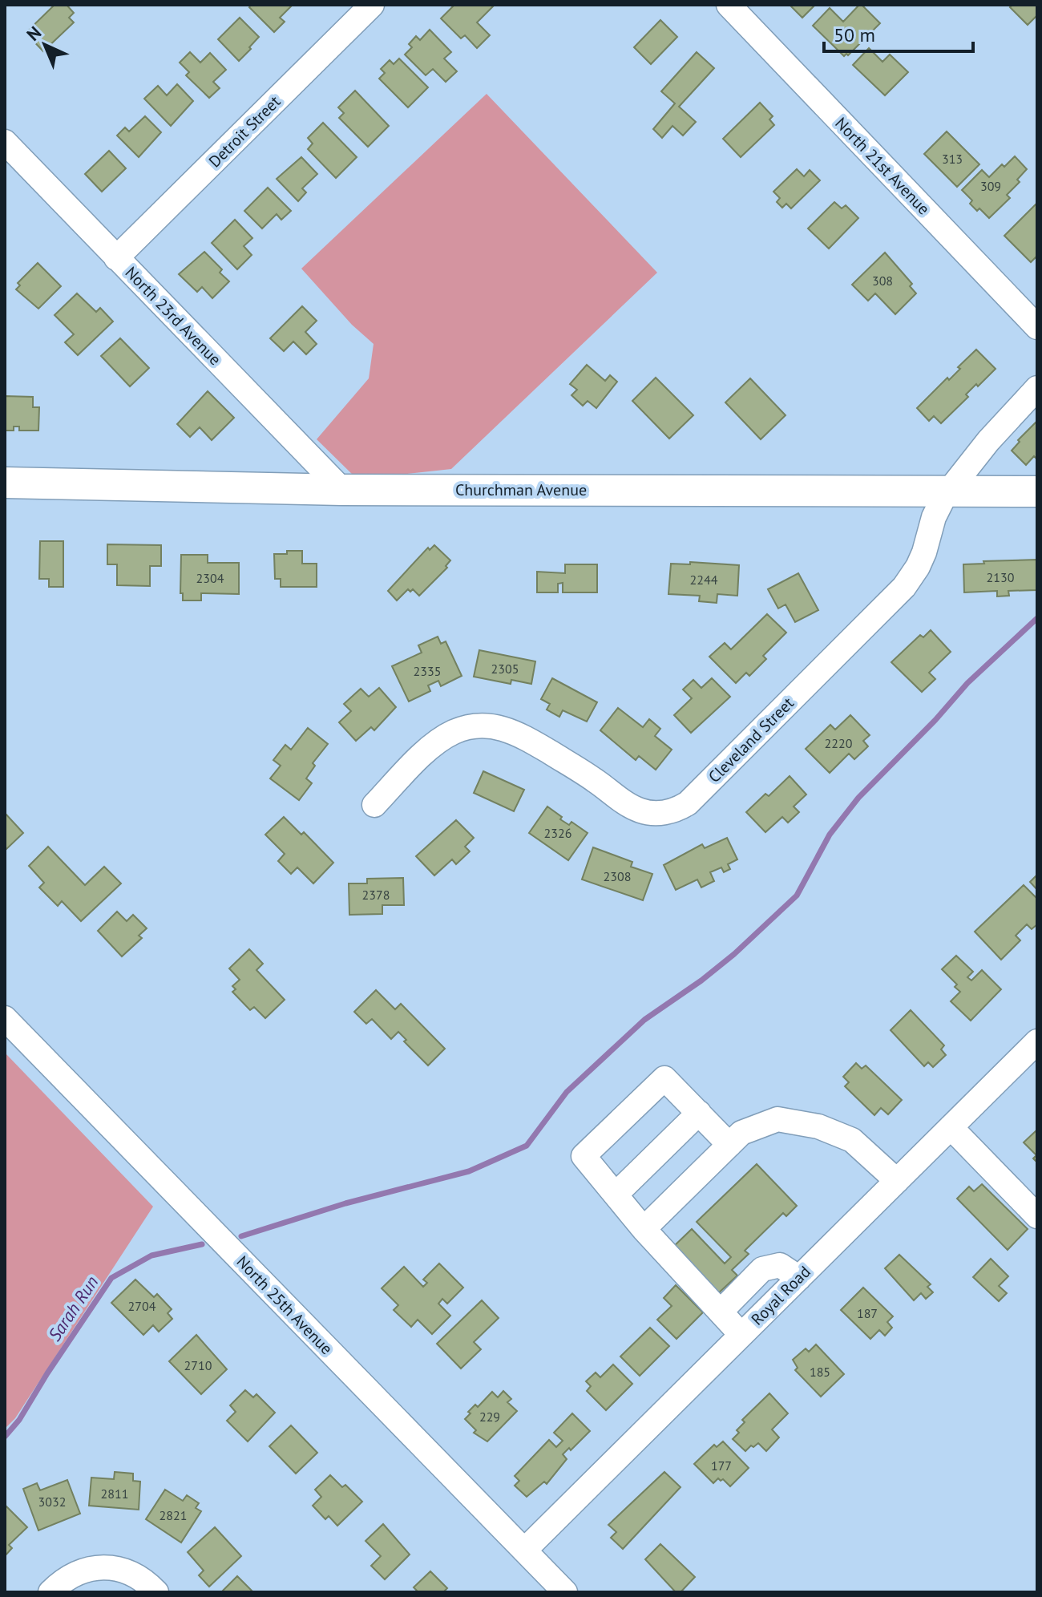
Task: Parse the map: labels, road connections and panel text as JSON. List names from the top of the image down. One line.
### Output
{"streets":{"main road":["Churchman Avenue"],"street":["Detroit Street","North 21st Avenue","North 23rd Avenue","Cleveland Street","Royal Road","North 25th Avenue"]},"crossings":[["Detroit Street","North 23rd Avenue"],["North 23rd Avenue","Churchman Avenue"],["Churchman Avenue","Cleveland Street"],["Royal Road","North 25th Avenue"]],"water":["Sarah Run"],"house_numbers":["313","309","308","2130","2304","2244","2305","2335","2220","2326","2308","2378","2704","187","2710","185","229","177","2811","3032","2821"],"scale_bar":"50 m","north":"top left"}
